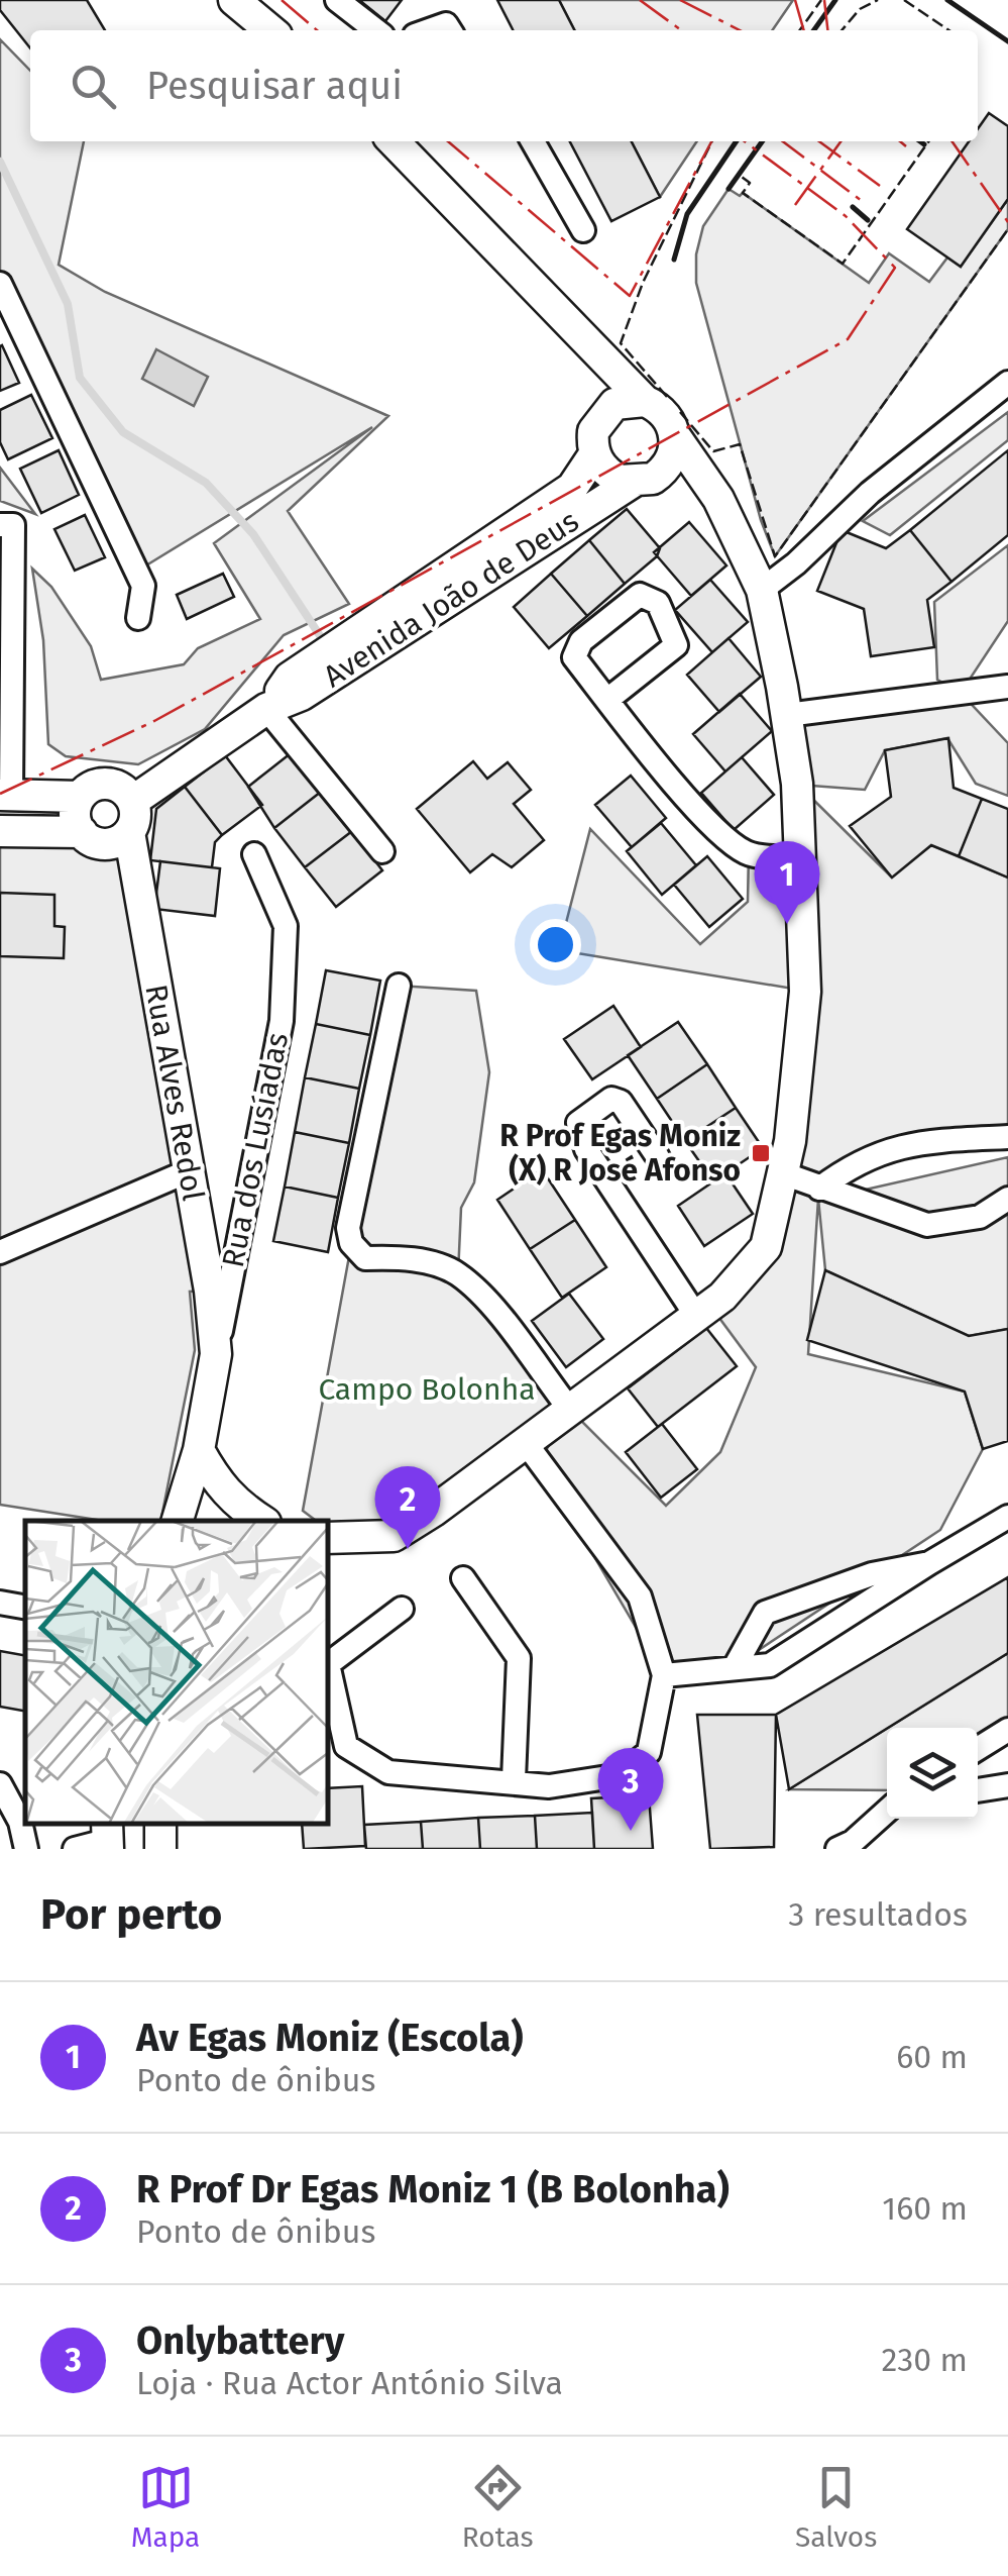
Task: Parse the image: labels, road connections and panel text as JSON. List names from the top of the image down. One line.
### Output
{"streets":{"street":["Avenida João de Deus","Rua Alves Redol","Rua dos Lusíadas"]},"crossings":[["Avenida João de Deus","Rua Alves Redol"],["Rua Alves Redol","Rua dos Lusíadas"]],"parks":["Campo Bolonha"],"places":{"transit":["R Prof Egas Moniz (X) R José Afonso"]},"page":{"search":"Pesquisar aqui","pins":["1","2","3"],"heading":["Por perto","3 resultados"],"list":[{"mark":"1","name":"Av Egas Moniz (Escola)","note":"Ponto de ônibus","value":"60 m"},{"mark":"2","name":"R Prof Dr Egas Moniz 1 (B Bolonha)","note":"Ponto de ônibus","value":"160 m"},{"mark":"3","name":"Onlybattery","note":"Loja · Rua Actor António Silva","value":"230 m"}],"nav":["Mapa","Rotas","Salvos"]}}
